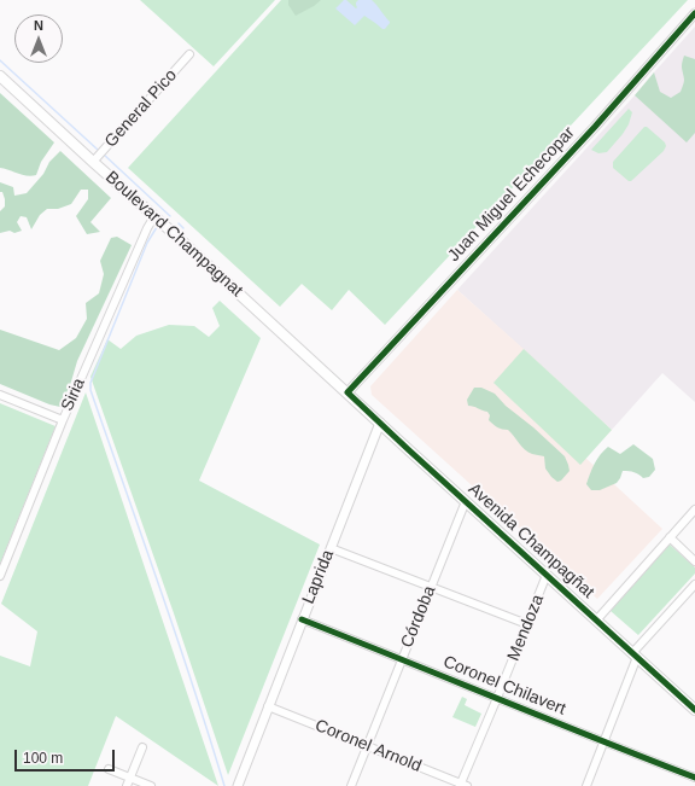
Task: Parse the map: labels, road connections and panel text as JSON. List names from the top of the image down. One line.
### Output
{"streets":{"main road":["Boulevard Champagnat","Avenida Champagñat"],"street":["General Pico","Juan Miguel Echecopar","Siria","Laprida","Córdoba","Mendoza","Coronel Chilavert","Coronel Arnold"]},"crossings":[["General Pico","Boulevard Champagnat"],["Juan Miguel Echecopar","Boulevard Champagnat"],["Juan Miguel Echecopar","Avenida Champagñat"],["Boulevard Champagnat","Siria"],["Boulevard Champagnat","Avenida Champagñat"],["Avenida Champagñat","Laprida"],["Avenida Champagñat","Córdoba"],["Avenida Champagñat","Mendoza"],["Laprida","Coronel Chilavert"],["Laprida","Coronel Arnold"],["Córdoba","Coronel Chilavert"],["Córdoba","Coronel Arnold"],["Mendoza","Coronel Chilavert"],["Mendoza","Coronel Arnold"]],"scale_bar":"100 m","north":"top"}
